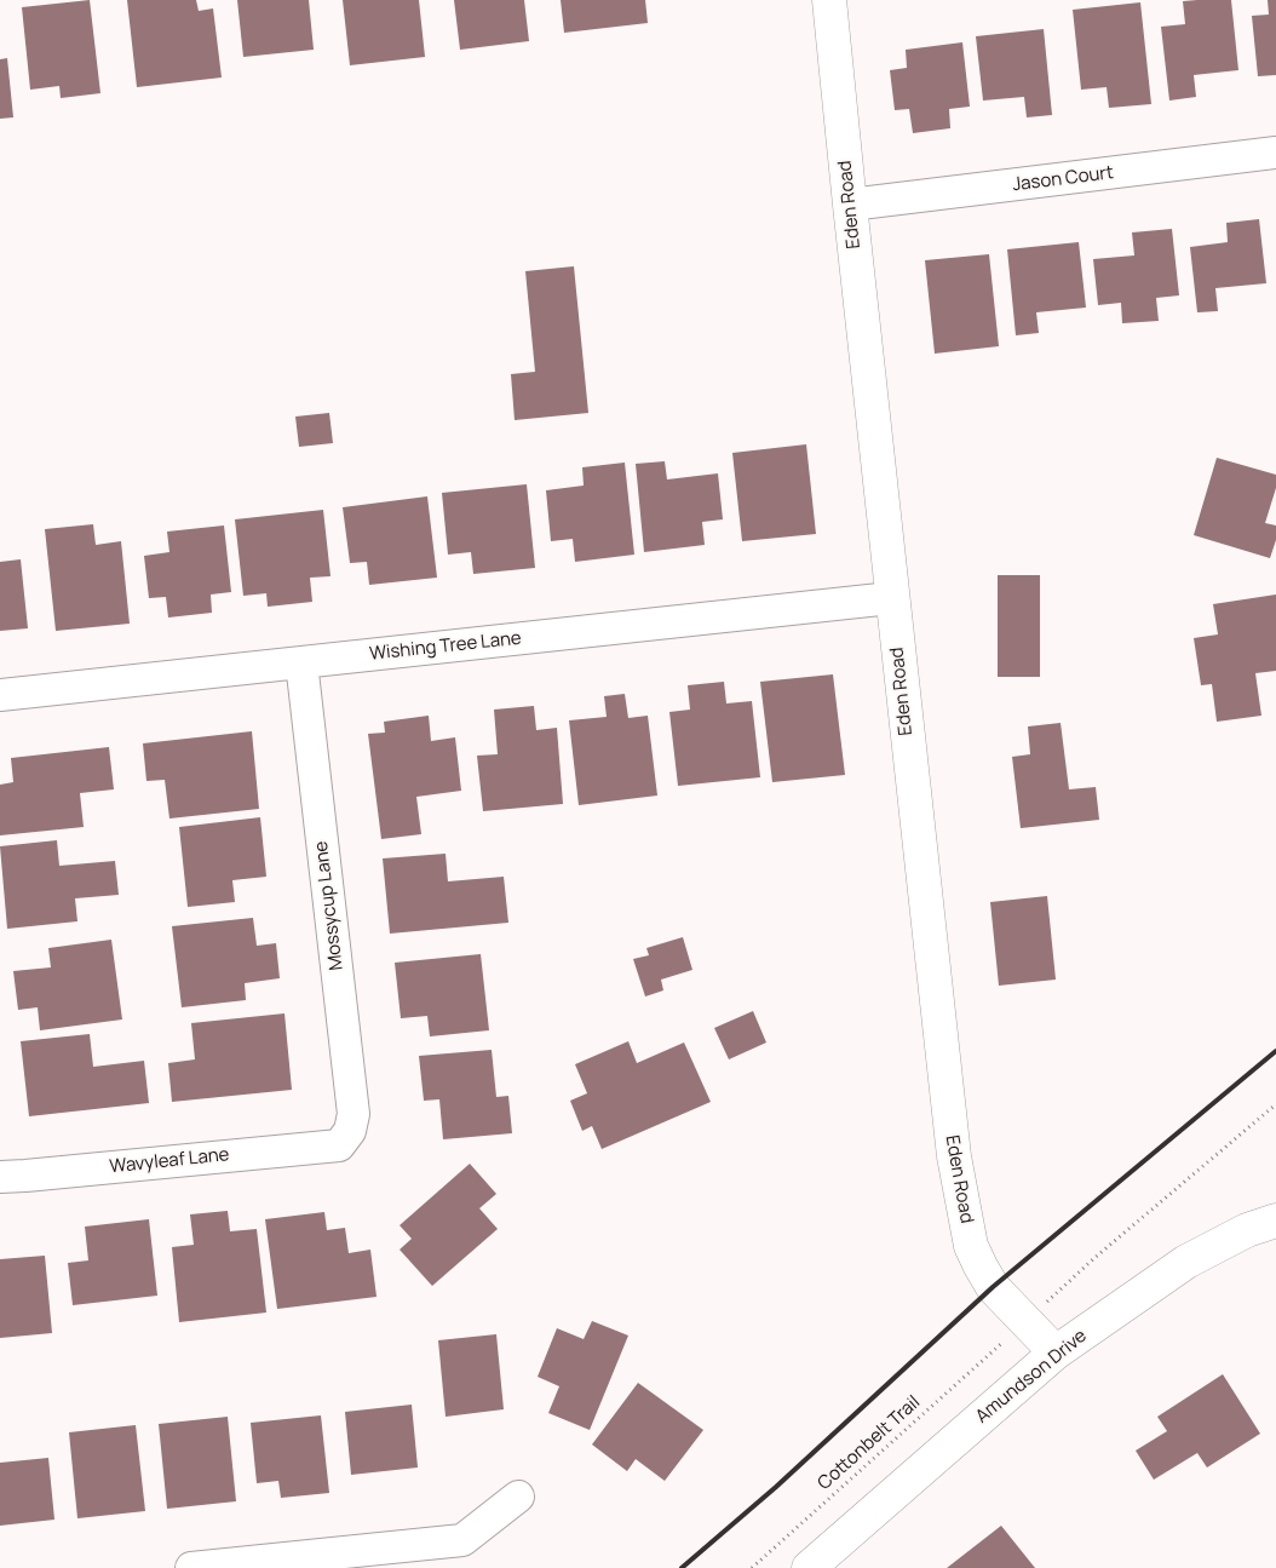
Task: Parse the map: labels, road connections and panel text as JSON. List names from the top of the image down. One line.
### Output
{"streets":{"street":["Jason Court","Eden Road","Wishing Tree Lane","Mossycup Lane","Wavyleaf Lane","Amundson Drive"],"path":["Cottonbelt Trail"]},"crossings":[["Jason Court","Eden Road"],["Eden Road","Wishing Tree Lane"],["Eden Road","Amundson Drive"],["Wishing Tree Lane","Mossycup Lane"],["Mossycup Lane","Wavyleaf Lane"]]}
